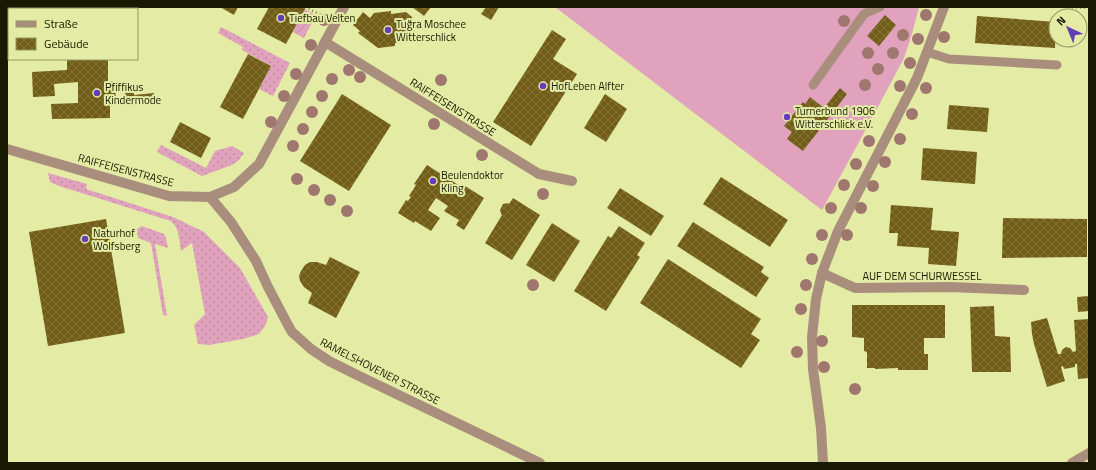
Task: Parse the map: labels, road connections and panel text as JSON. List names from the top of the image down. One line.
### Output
{"streets":{"street":["RAIFFEISENSTRASSE","AUF DEM SCHURWESSEL","RAMELSHOVENER STRASSE"]},"crossings":[["RAIFFEISENSTRASSE","RAMELSHOVENER STRASSE"]],"places":["Tiefbau Velten","Tuğra Moschee Witterschlick","HofLeben Alfter","Pfiffikus Kindermode","Turnerbund 1906 Witterschlick e.V.","Beulendoktor Kling","Naturhof Wolfsberg"],"legend":["Straße","Gebäude"],"north":"top left"}
